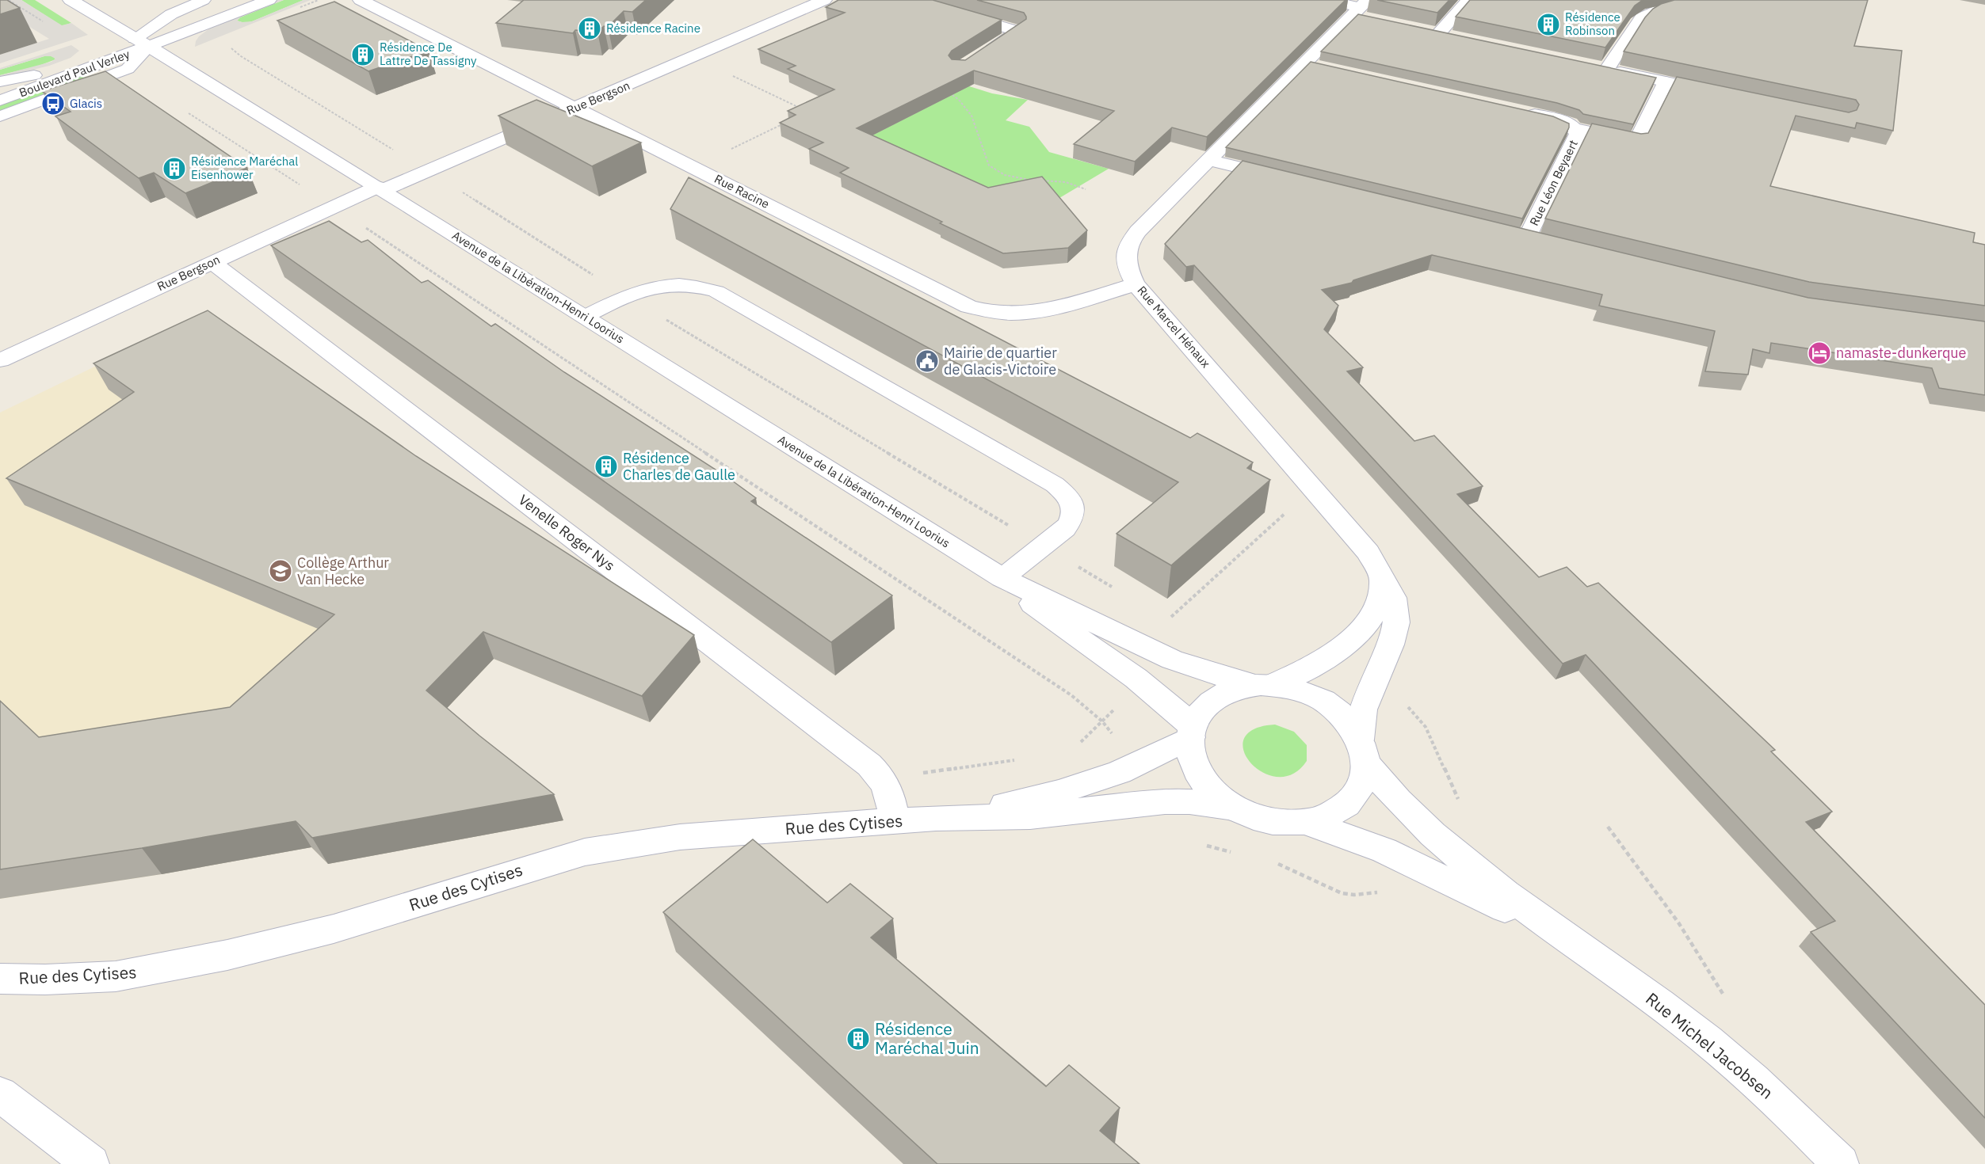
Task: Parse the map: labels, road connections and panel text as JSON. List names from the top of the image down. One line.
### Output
{"streets":{"street":["Boulevard Paul Verley","Rue Bergson","Rue Léon Beyaert","Rue Racine","Avenue de la Libération-Henri Loorius","Rue Marcel Hénaux","Venelle Roger Nys","Rue des Cytises","Rue Michel Jacobsen"]},"crossings":[["Boulevard Paul Verley","Avenue de la Libération-Henri Loorius"],["Rue Bergson","Rue Racine"],["Rue Bergson","Avenue de la Libération-Henri Loorius"],["Rue Bergson","Venelle Roger Nys"],["Rue Racine","Rue Marcel Hénaux"],["Avenue de la Libération-Henri Loorius","Rue Marcel Hénaux"],["Avenue de la Libération-Henri Loorius","Rue des Cytises"],["Avenue de la Libération-Henri Loorius","Rue Michel Jacobsen"],["Rue Marcel Hénaux","Rue des Cytises"],["Rue Marcel Hénaux","Rue Michel Jacobsen"],["Venelle Roger Nys","Rue des Cytises"],["Rue des Cytises","Rue Michel Jacobsen"]],"places":{"building":["Résidence Robinson","Résidence Racine","Résidence De Lattre De Tassigny","Résidence Maréchal Eisenhower","Résidence Charles de Gaulle","Résidence Maréchal Juin"],"bus stop":["Glacis"],"hotel":["namaste-dunkerque"],"public building":["Mairie de quartier de Glacis-Victoire"],"school or university":["Collège Arthur Van Hecke"]}}
